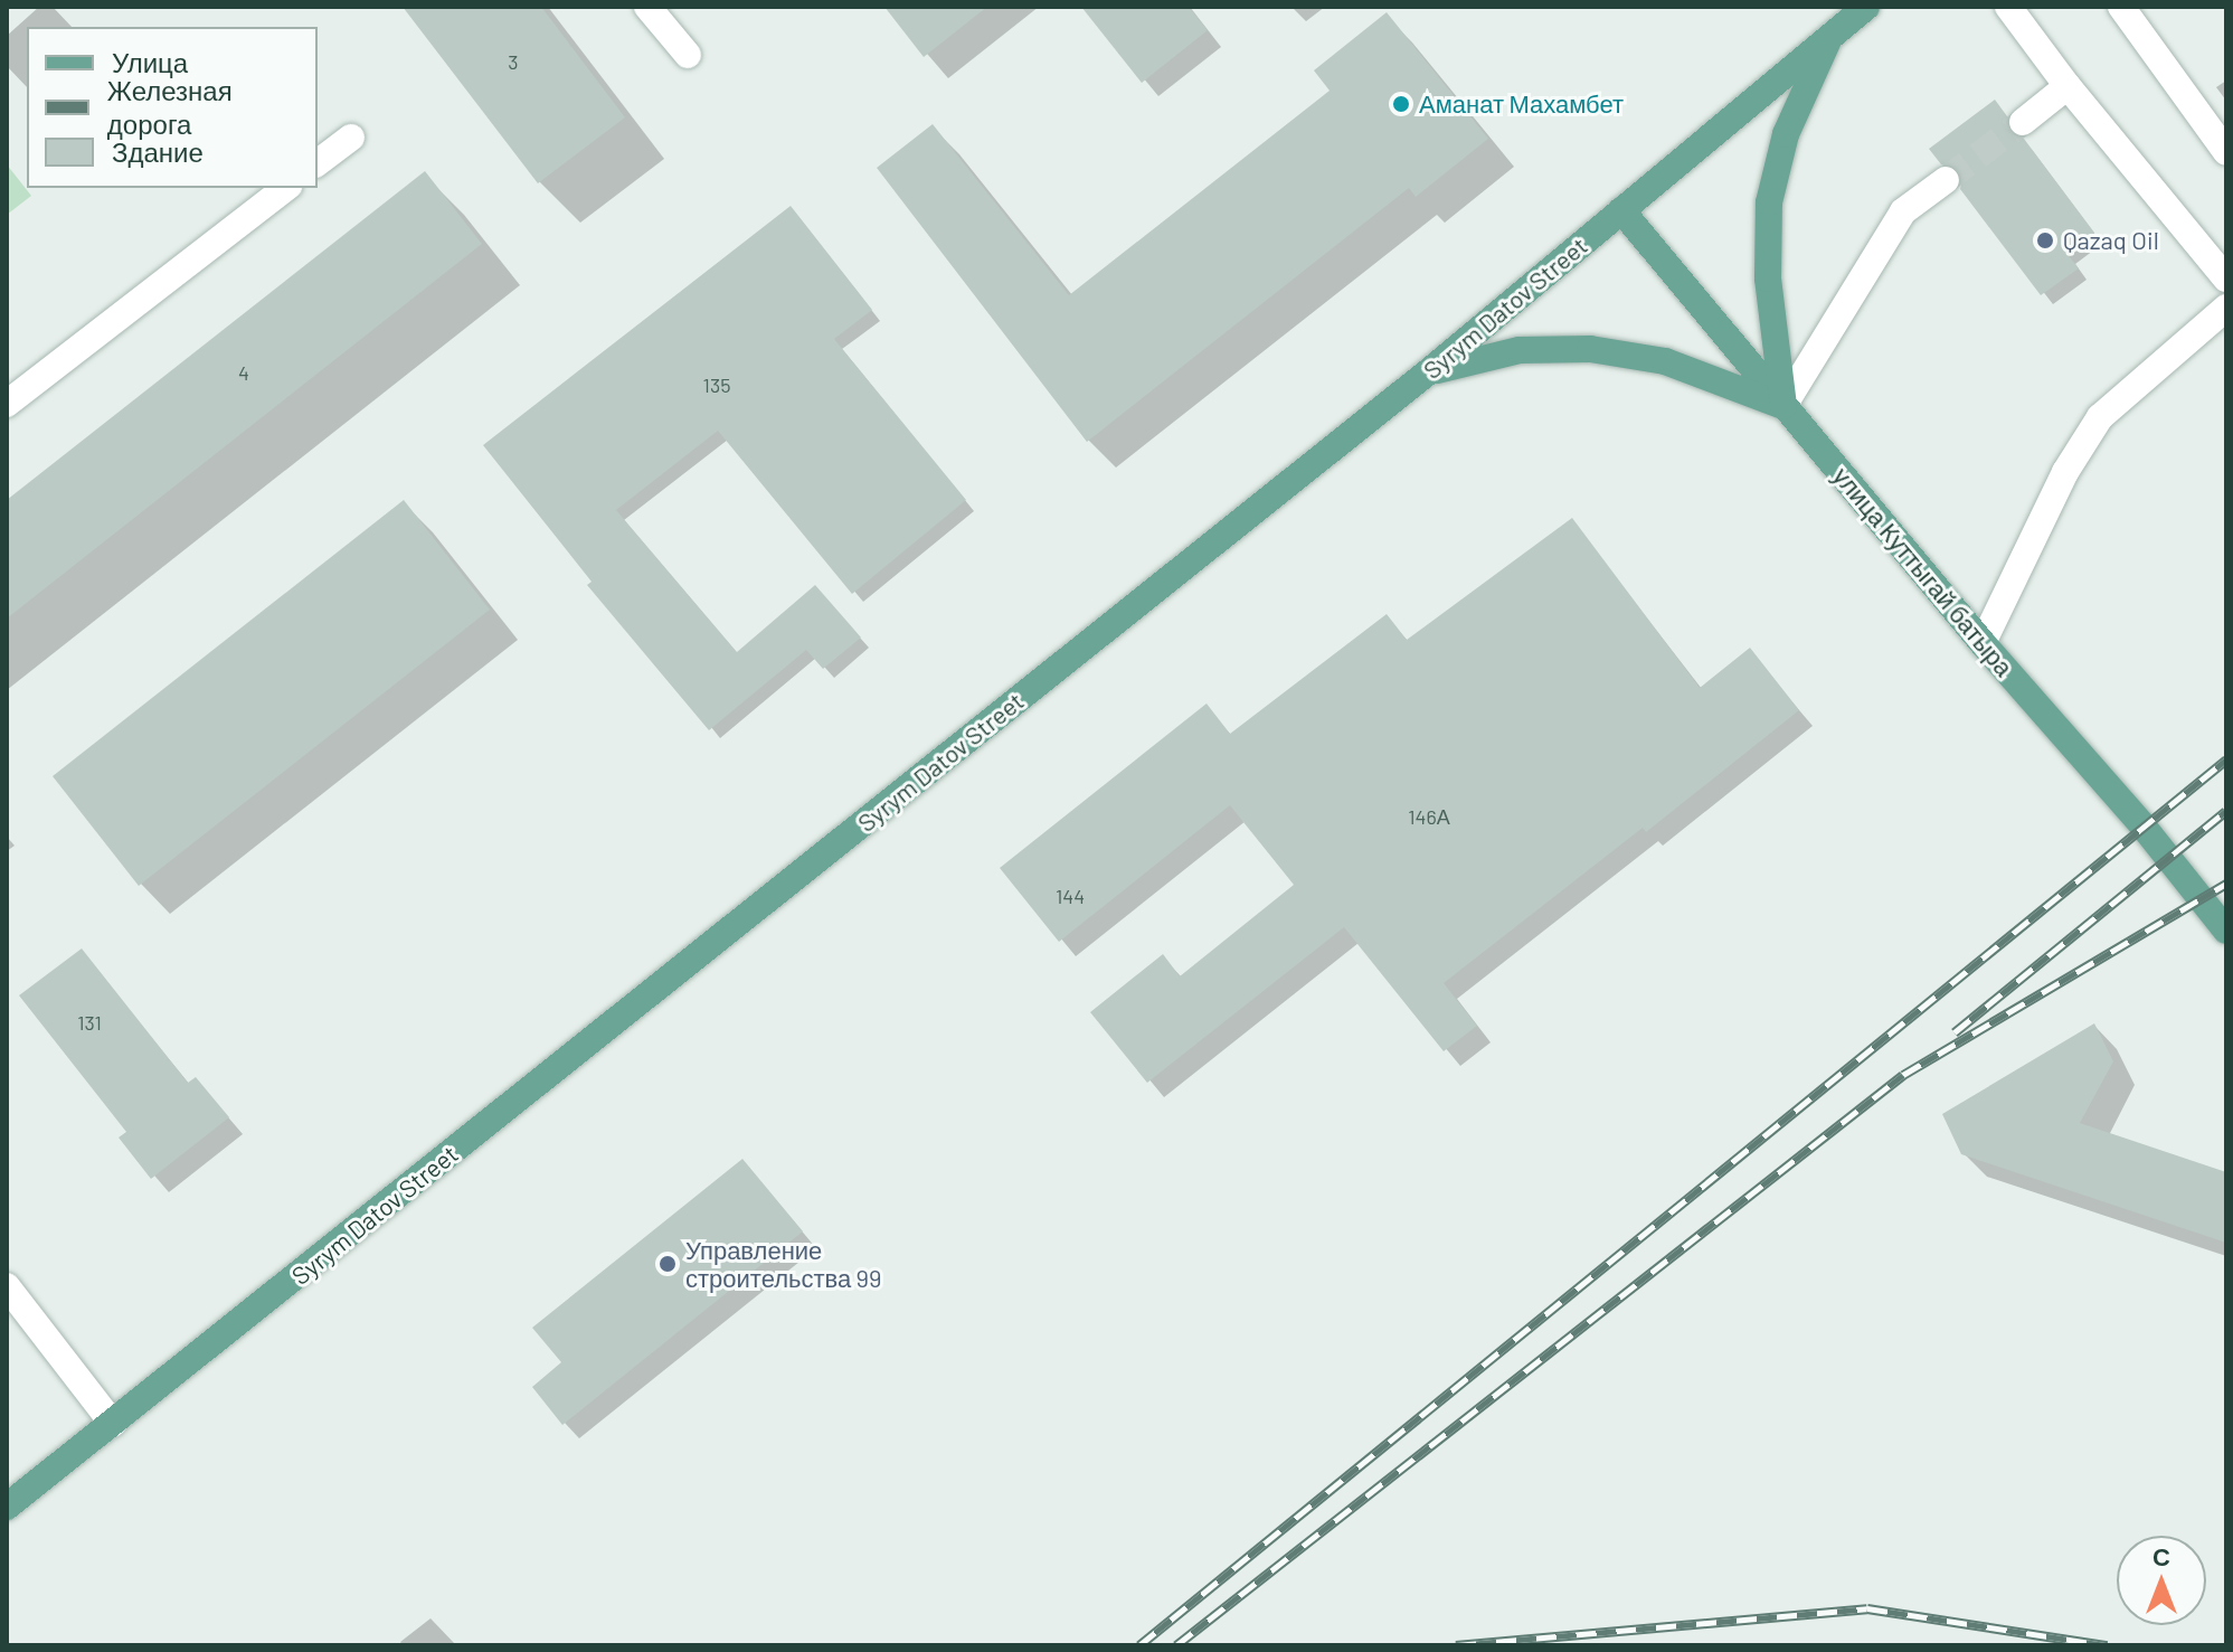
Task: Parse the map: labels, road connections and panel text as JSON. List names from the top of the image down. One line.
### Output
{"streets":{"main road":["Syrym Datov Street","улица Куттыгай батыра"]},"crossings":[["Syrym Datov Street","улица Куттыгай батыра"]],"places":["Аманат Махамбет","Qazaq Oil","Управление строительства 99"],"house_numbers":["3","4","135","146А","144","131"],"legend":["Улица","Железная дорога","Здание"],"north":"top"}
